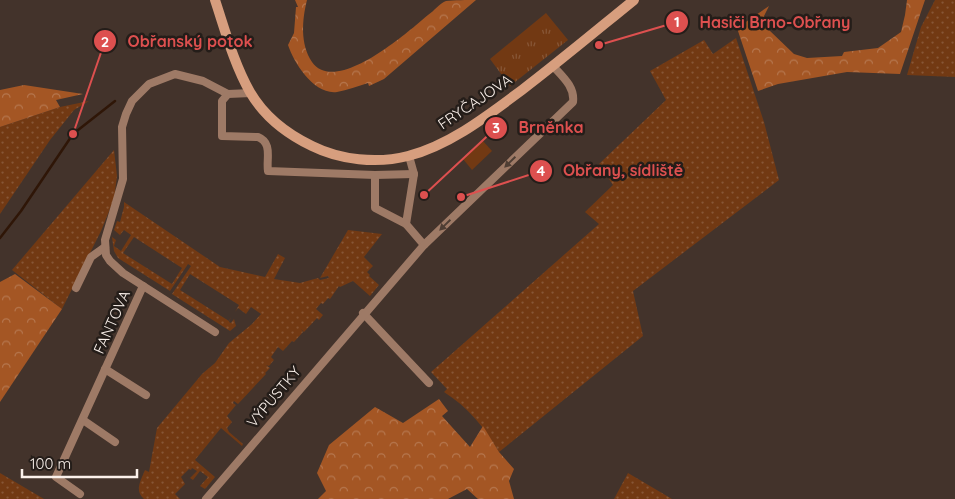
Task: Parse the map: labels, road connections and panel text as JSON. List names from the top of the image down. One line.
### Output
{"streets":{"main road":["FRYČAJOVA"],"street":["FANTOVA","VÝPUSTKY"]},"places":["Hasiči Brno-Obřany","Obřanský potok","Brněnka","Obřany, sídliště"],"scale_bar":"100 m"}
